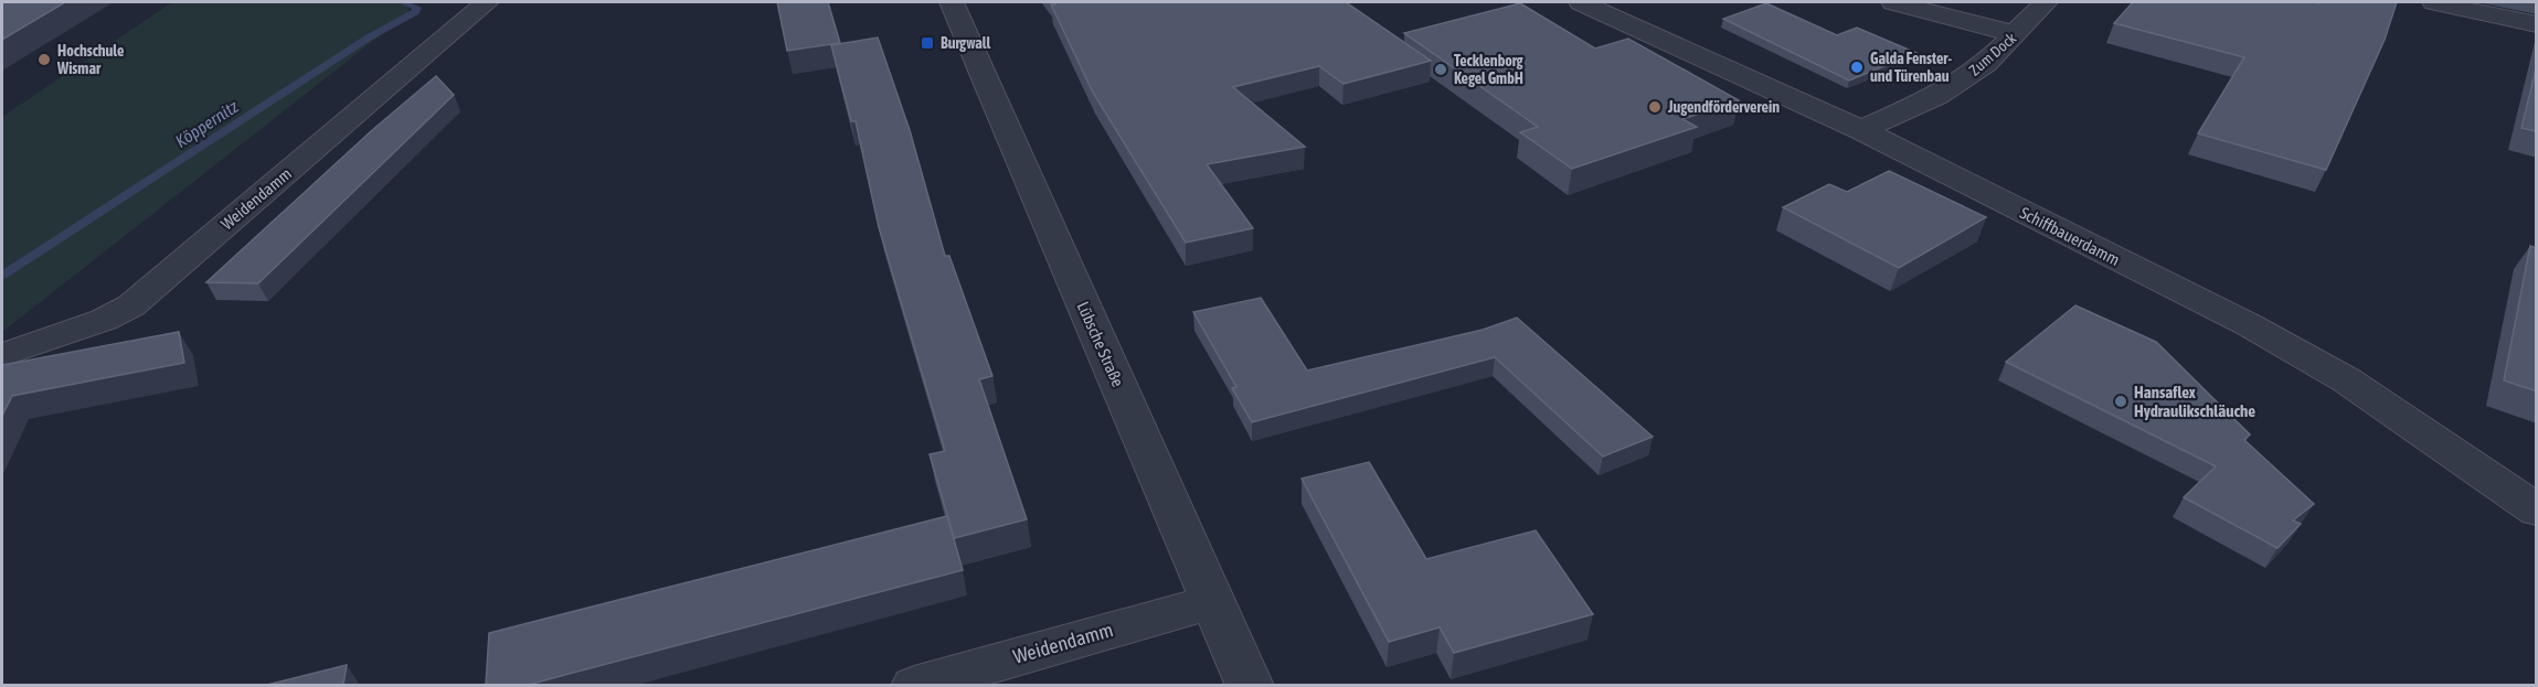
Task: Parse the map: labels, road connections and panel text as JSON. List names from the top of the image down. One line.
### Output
{"streets":{"street":["Zum Dock","Weidendamm","Schiffbauerdamm","Lübsche Straße"]},"crossings":[["Zum Dock","Schiffbauerdamm"],["Weidendamm","Lübsche Straße"]],"water":["Köppernitz"],"places":{"transit":["Burgwall"],"other":["Hochschule Wismar","Galda Fenster- und Türenbau","Tecklenborg Kegel GmbH","Jugendförderverein","Hansaflex Hydraulikschläuche"]}}
